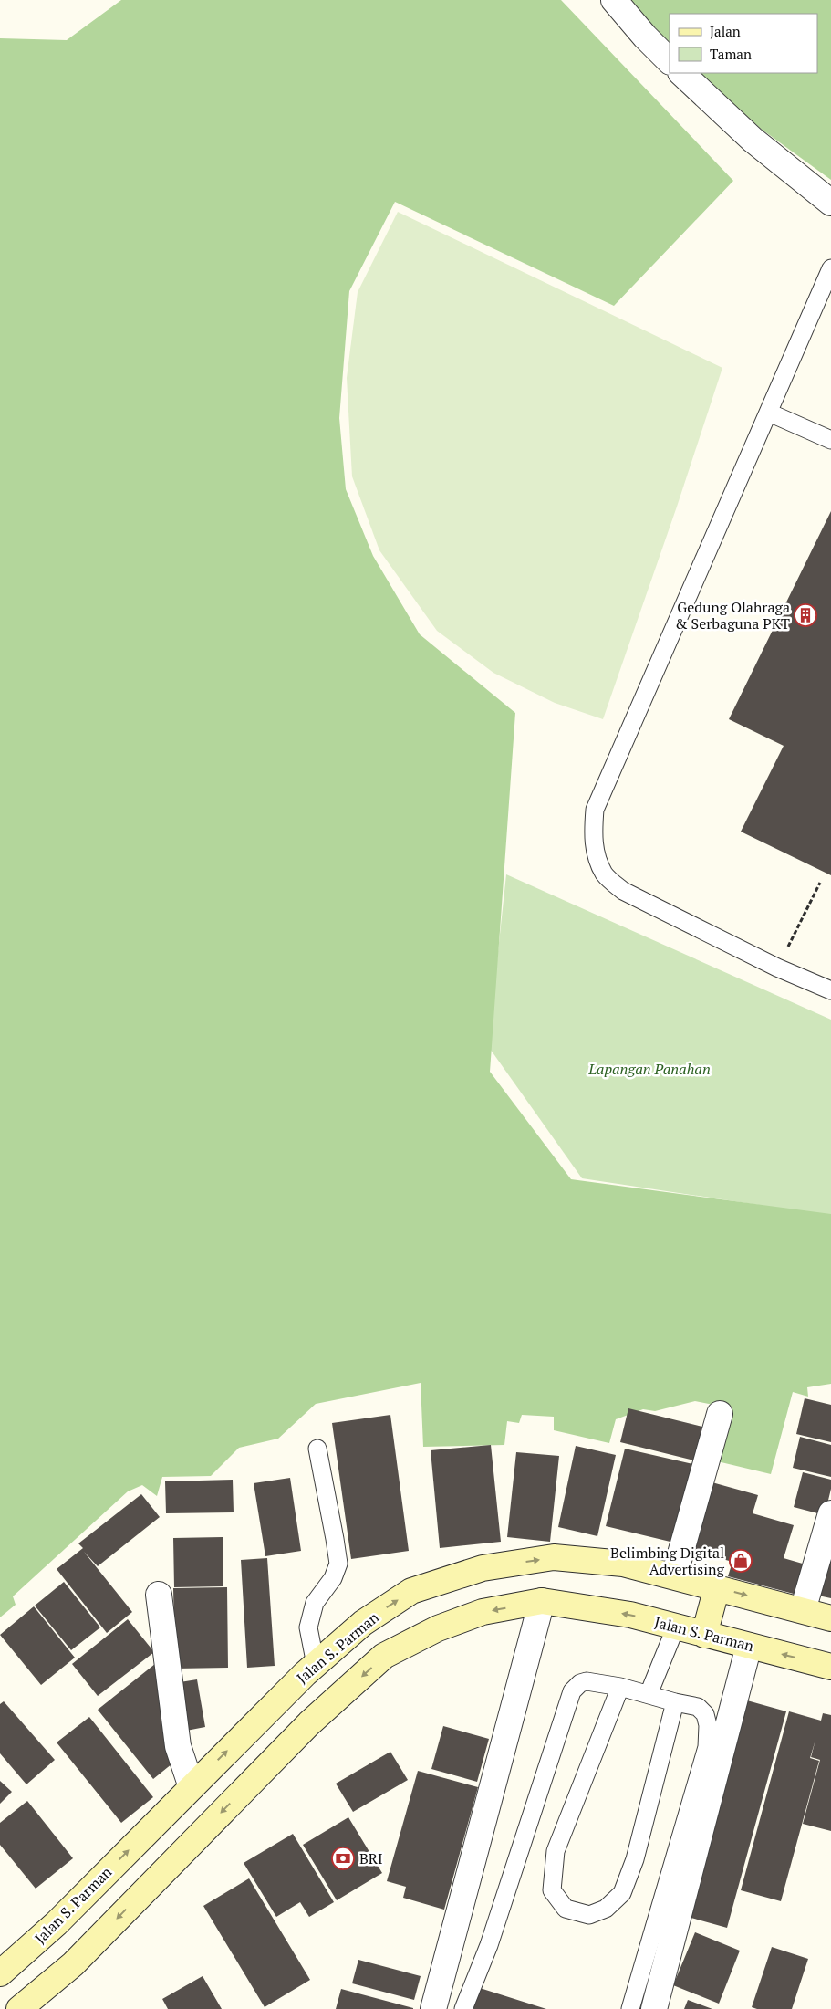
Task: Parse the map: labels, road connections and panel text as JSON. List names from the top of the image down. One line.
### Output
{"streets":{"main road":["Jalan S. Parman"]},"parks":["Lapangan Panahan"],"places":{"building":["Gedung Olahraga & Serbaguna PKT"],"shop":["Belimbing Digital Advertising"],"bank":["BRI"]},"legend":["Jalan","Taman"]}
